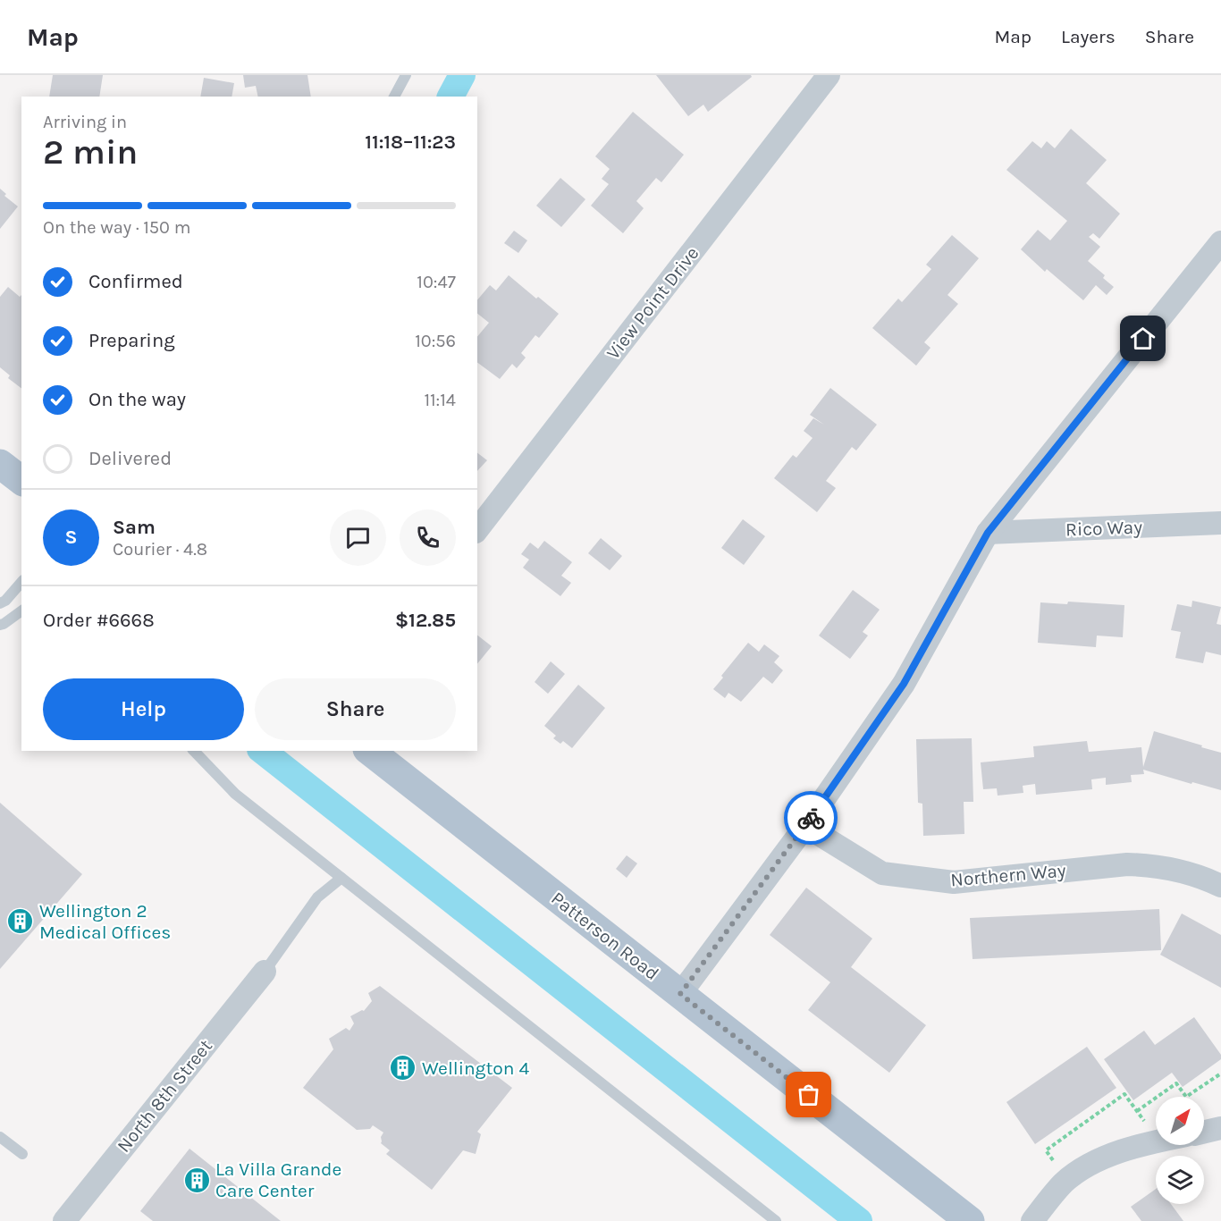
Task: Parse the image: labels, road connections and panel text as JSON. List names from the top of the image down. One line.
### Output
{"streets":{"main road":["Patterson Road"],"street":["View Point Drive","Rico Way","Northern Way","North 8th Street"]},"places":{"building":["Wellington 2 Medical Offices","Wellington 4","La Villa Grande Care Center"]},"north":"top right","page":{"header":"Map","nav":["Map","Layers","Share"],"heading":["2 min","Arriving in","11:18–11:23"],"panel":["Sam","Courier · 4.8","Order #6668","$12.85"],"bar":"On the way · 150 m","list":[["Confirmed","10:47"],["Preparing","10:56"],["On the way","11:14"],"Delivered"],"round":"S","buttons":["Help","Share"]}}
